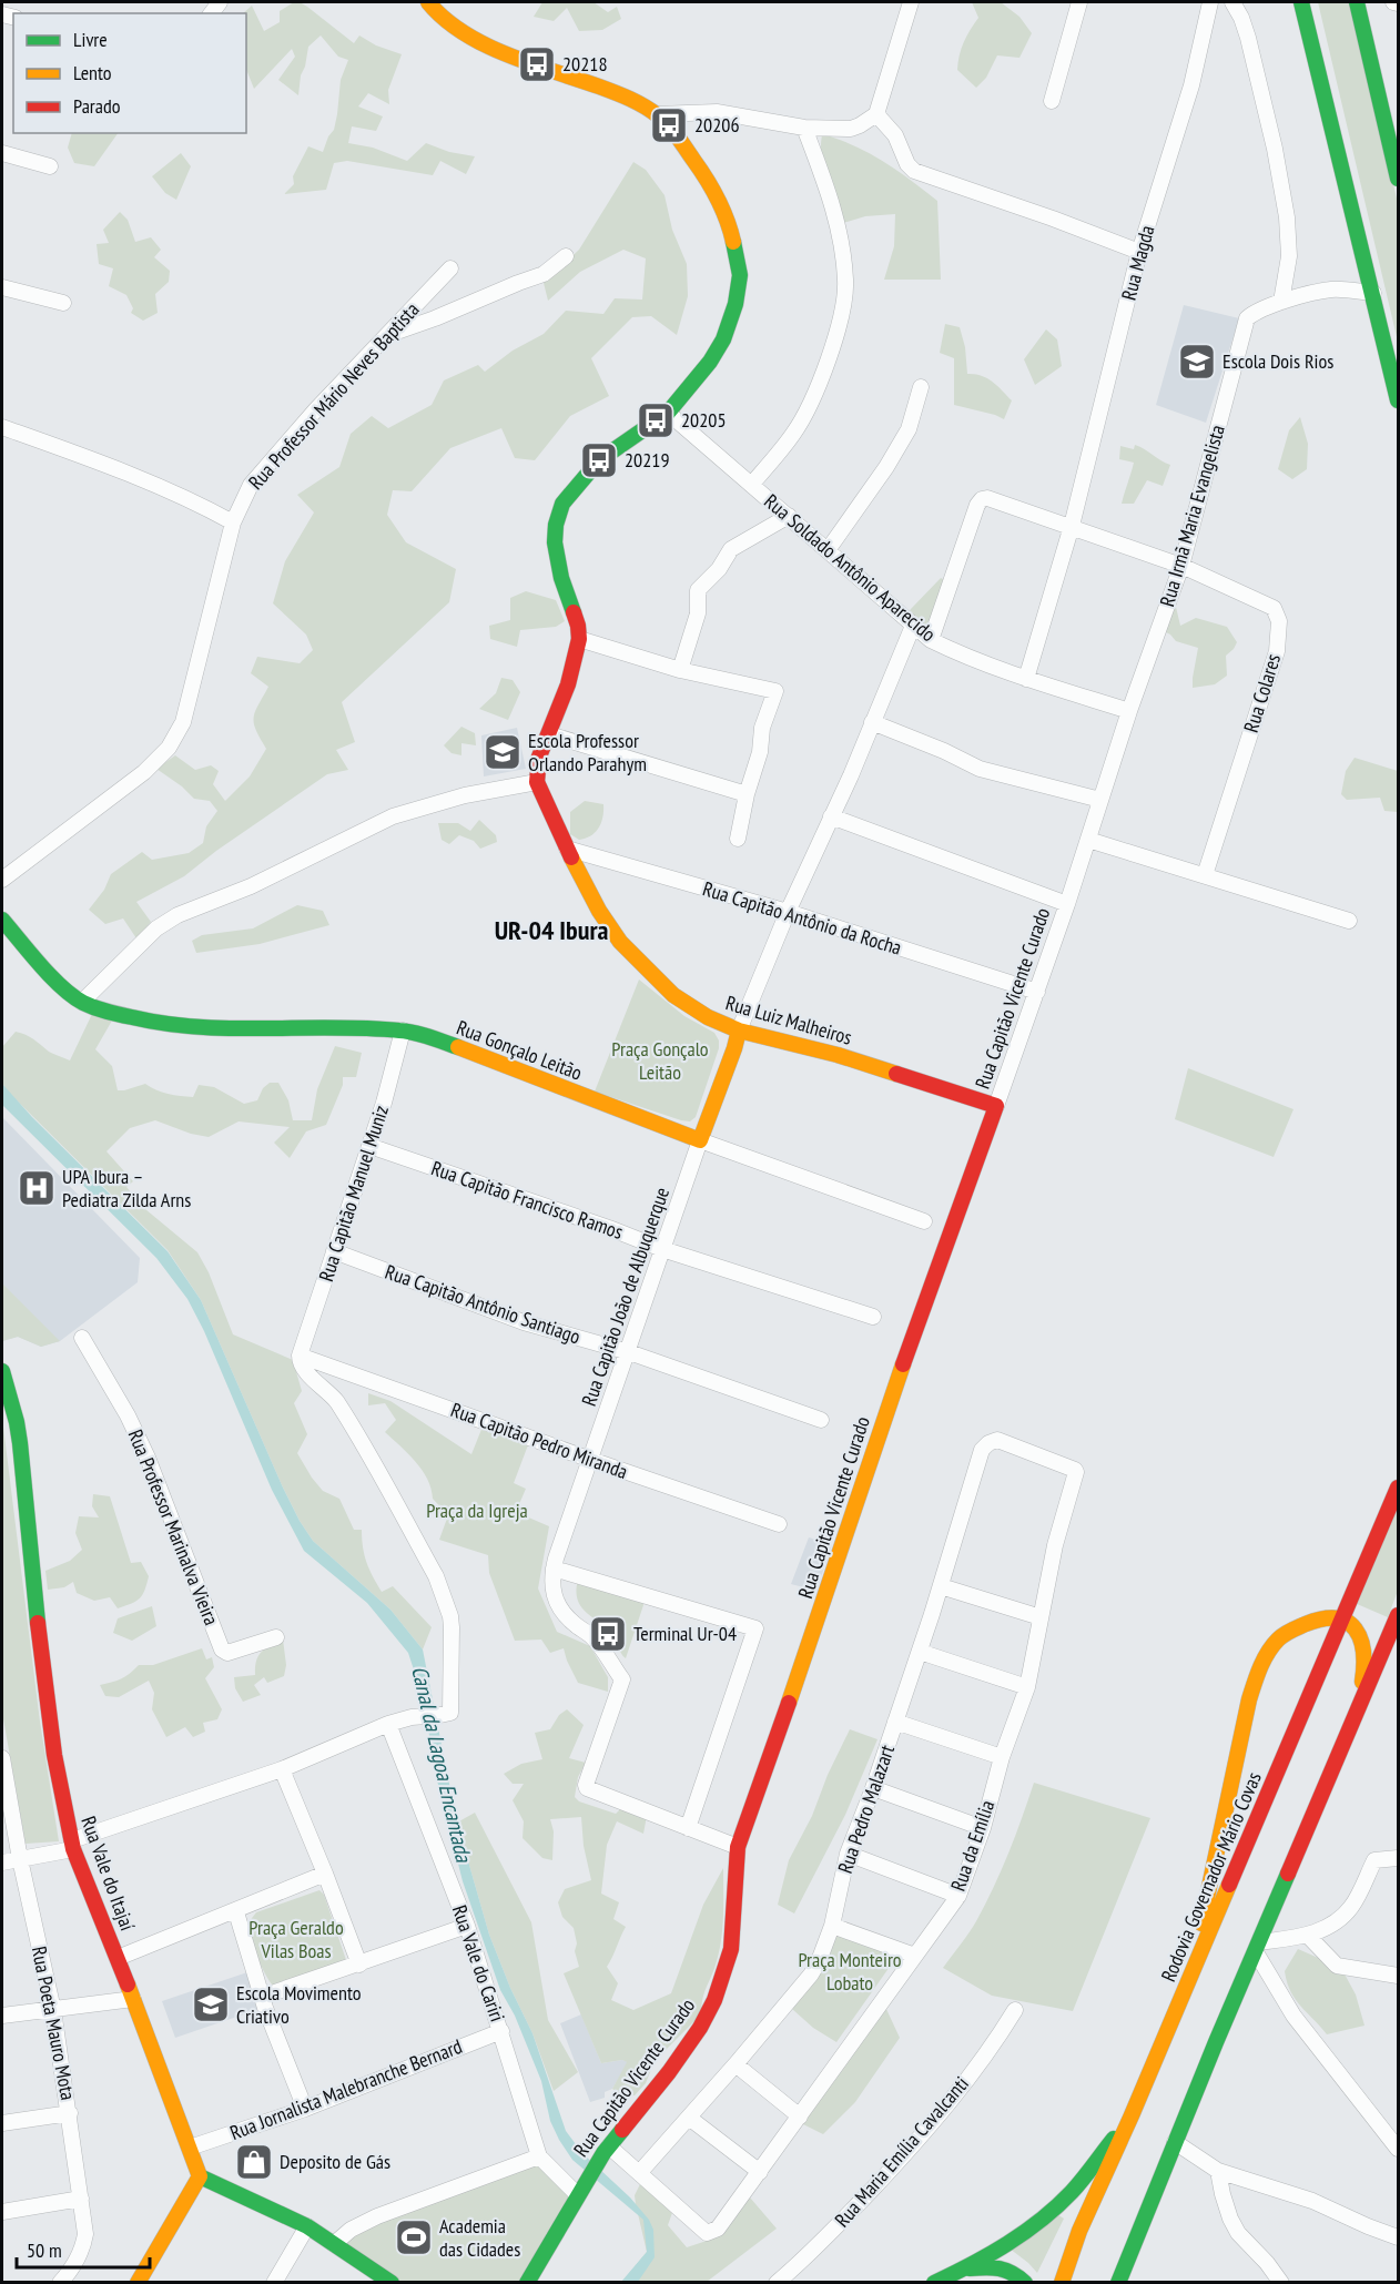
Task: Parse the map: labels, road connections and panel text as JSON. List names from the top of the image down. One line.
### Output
{"streets":{"main road":["Rua Capitão Vicente Curado","Rua Luiz Malheiros","Rua Gonçalo Leitão","Rua Capitão João de Albuquerque","Rua Vale do Itajaí","Rodovia Governador Mário Covas"],"street":["Rua Magda","Rua Professor Mário Neves Baptista","Rua Irmã Maria Evangelista","Rua Soldado Antônio Aparecido","Rua Colares","Rua Capitão Antônio da Rocha","Rua Capitão Manuel Muniz","Rua Capitão Francisco Ramos","Rua Capitão Antônio Santiago","Rua Capitão Pedro Miranda","Rua Professor Marinalva Vieira","Rua Pedro Malazart","Rua da Emília","Rua Vale do Cariri","Rua Poeta Mauro Mota","Rua Jornalista Malebranche Bernard","Rua Maria Emília Cavalcanti"]},"crossings":[["Rua Magda","Rua Soldado Antônio Aparecido"],["Rua Magda","Rua Colares"],["Rua Irmã Maria Evangelista","Rua Soldado Antônio Aparecido"],["Rua Irmã Maria Evangelista","Rua Colares"],["Rua Irmã Maria Evangelista","Rua Capitão Vicente Curado"],["Rua Soldado Antônio Aparecido","Rua Colares"],["Rua Soldado Antônio Aparecido","Rua Capitão Vicente Curado"],["Rua Soldado Antônio Aparecido","Rua Capitão João de Albuquerque"],["Rua Capitão Antônio da Rocha","Rua Capitão Vicente Curado"],["Rua Capitão Antônio da Rocha","Rua Luiz Malheiros"],["Rua Capitão Antônio da Rocha","Rua Capitão João de Albuquerque"],["Rua Capitão Vicente Curado","Rua Luiz Malheiros"],["Rua Capitão Vicente Curado","Rua da Emília"],["Rua Capitão Vicente Curado","Rua Vale do Cariri"],["Rua Luiz Malheiros","Rua Capitão João de Albuquerque"],["Rua Gonçalo Leitão","Rua Capitão Manuel Muniz"],["Rua Gonçalo Leitão","Rua Capitão João de Albuquerque"],["Rua Capitão Manuel Muniz","Rua Capitão Francisco Ramos"],["Rua Capitão Manuel Muniz","Rua Capitão Antônio Santiago"],["Rua Capitão Manuel Muniz","Rua Capitão Pedro Miranda"],["Rua Capitão Francisco Ramos","Rua Capitão João de Albuquerque"],["Rua Capitão João de Albuquerque","Rua Capitão Antônio Santiago"],["Rua Capitão João de Albuquerque","Rua Capitão Pedro Miranda"],["Rua Pedro Malazart","Rua da Emília"],["Rua Vale do Itajaí","Rua Jornalista Malebranche Bernard"],["Rua Vale do Cariri","Rua Jornalista Malebranche Bernard"]],"districts":["UR-04 Ibura"],"water":["Canal da Lagoa Encantada"],"parks":["Praça Gonçalo Leitão","Praça da Igreja","Praça Geraldo Vilas Boas","Praça Monteiro Lobato"],"places":{"bus stop":["20218","20206","20205","20219","Terminal Ur-04"],"school or university":["Escola Dois Rios","Escola Professor Orlando Parahym","Escola Movimento Criativo"],"hospital":["UPA Ibura – Pediatra Zilda Arns"],"shop":["Deposito de Gás"],"sports":["Academia das Cidades"]},"legend":["Livre","Lento","Parado"],"scale_bar":"50 m"}
